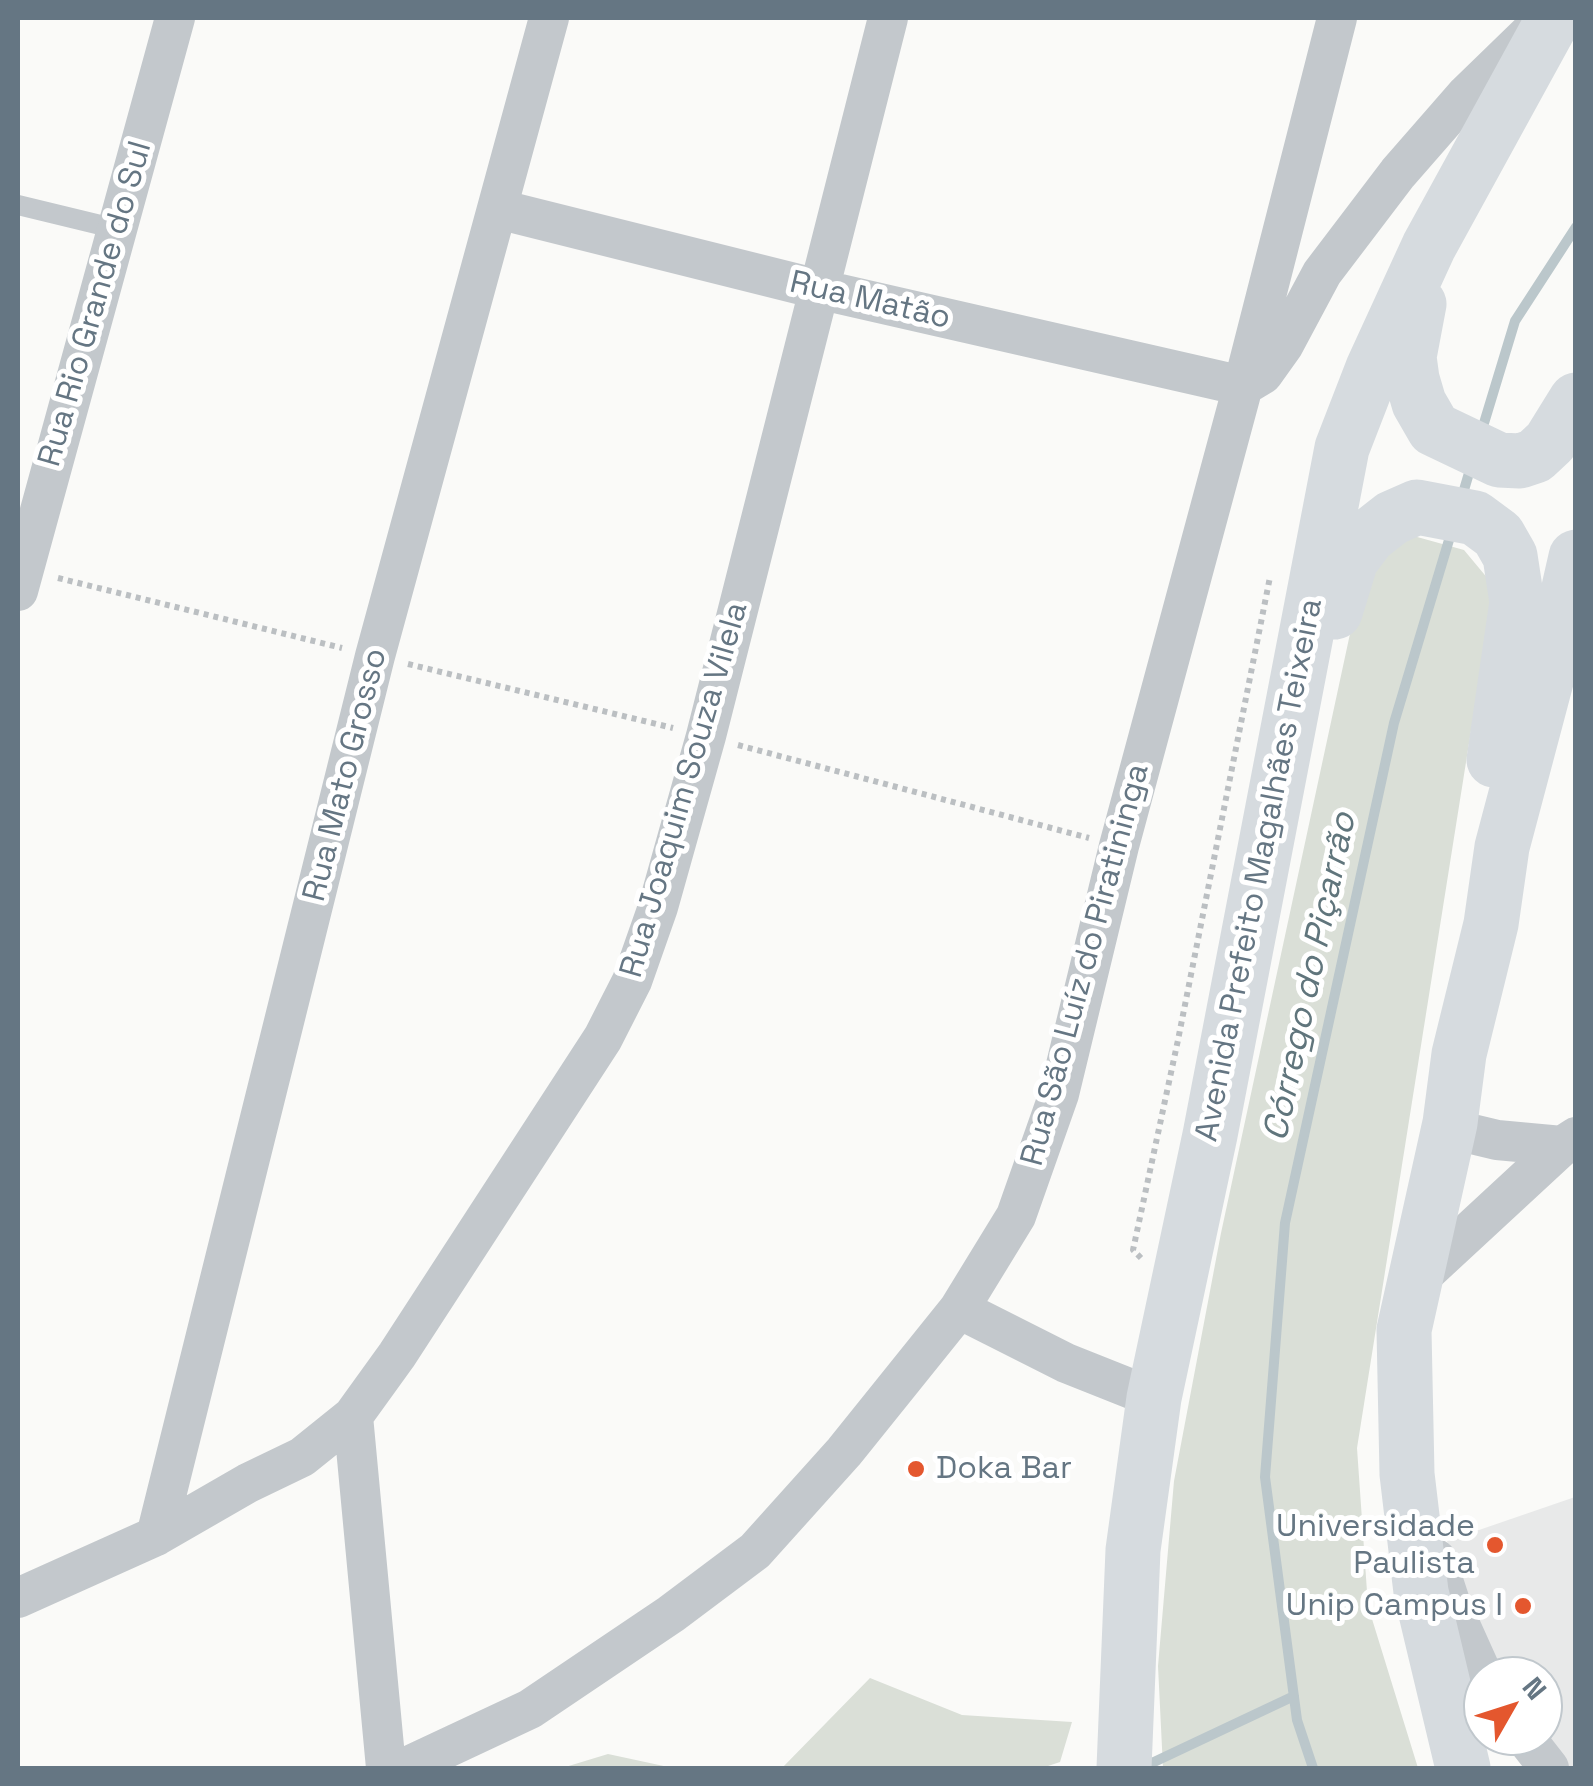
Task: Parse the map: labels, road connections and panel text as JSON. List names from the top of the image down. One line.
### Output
{"streets":{"main road":["Avenida Prefeito Magalhães Teixeira"],"street":["Rua Matão","Rua Rio Grande do Sul","Rua Mato Grosso","Rua Joaquim Souza Vilela","Rua São Luíz do Piratininga"]},"crossings":[["Rua Matão","Rua Mato Grosso"],["Rua Matão","Rua Joaquim Souza Vilela"],["Rua Matão","Rua São Luíz do Piratininga"],["Rua Mato Grosso","Rua Joaquim Souza Vilela"]],"water":["Córrego do Piçarrão"],"places":["Doka Bar","Universidade Paulista","Unip Campus I"],"north":"top right"}
